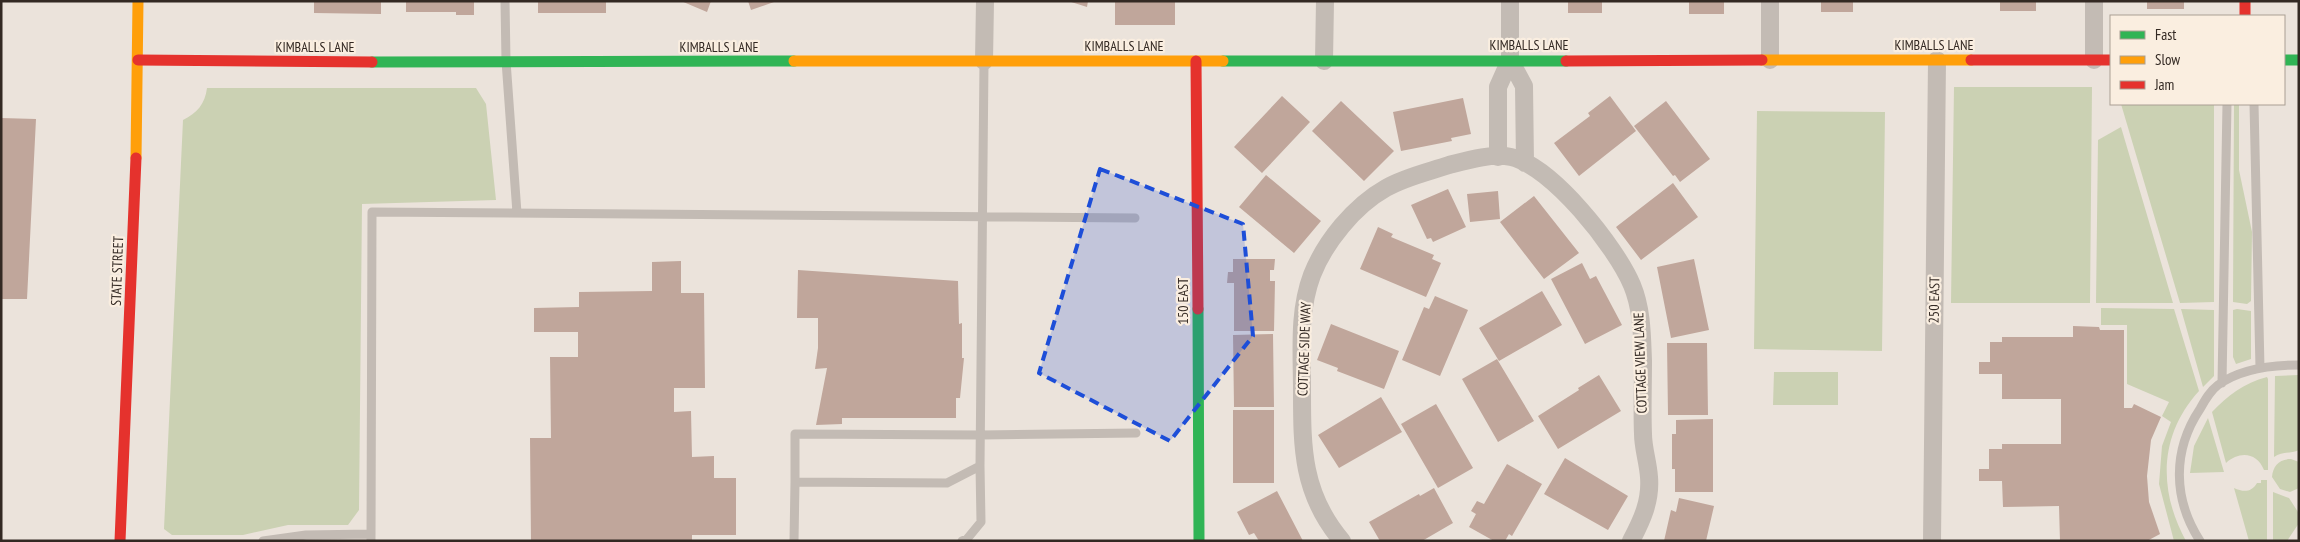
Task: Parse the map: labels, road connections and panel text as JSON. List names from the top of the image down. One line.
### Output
{"streets":{"street":["KIMBALLS LANE","STATE STREET","250 EAST","150 EAST","COTTAGE SIDE WAY","COTTAGE VIEW LANE"]},"crossings":[["KIMBALLS LANE","STATE STREET"],["KIMBALLS LANE","250 EAST"],["KIMBALLS LANE","150 EAST"],["COTTAGE SIDE WAY","COTTAGE VIEW LANE"]],"legend":["Fast","Slow","Jam"]}
